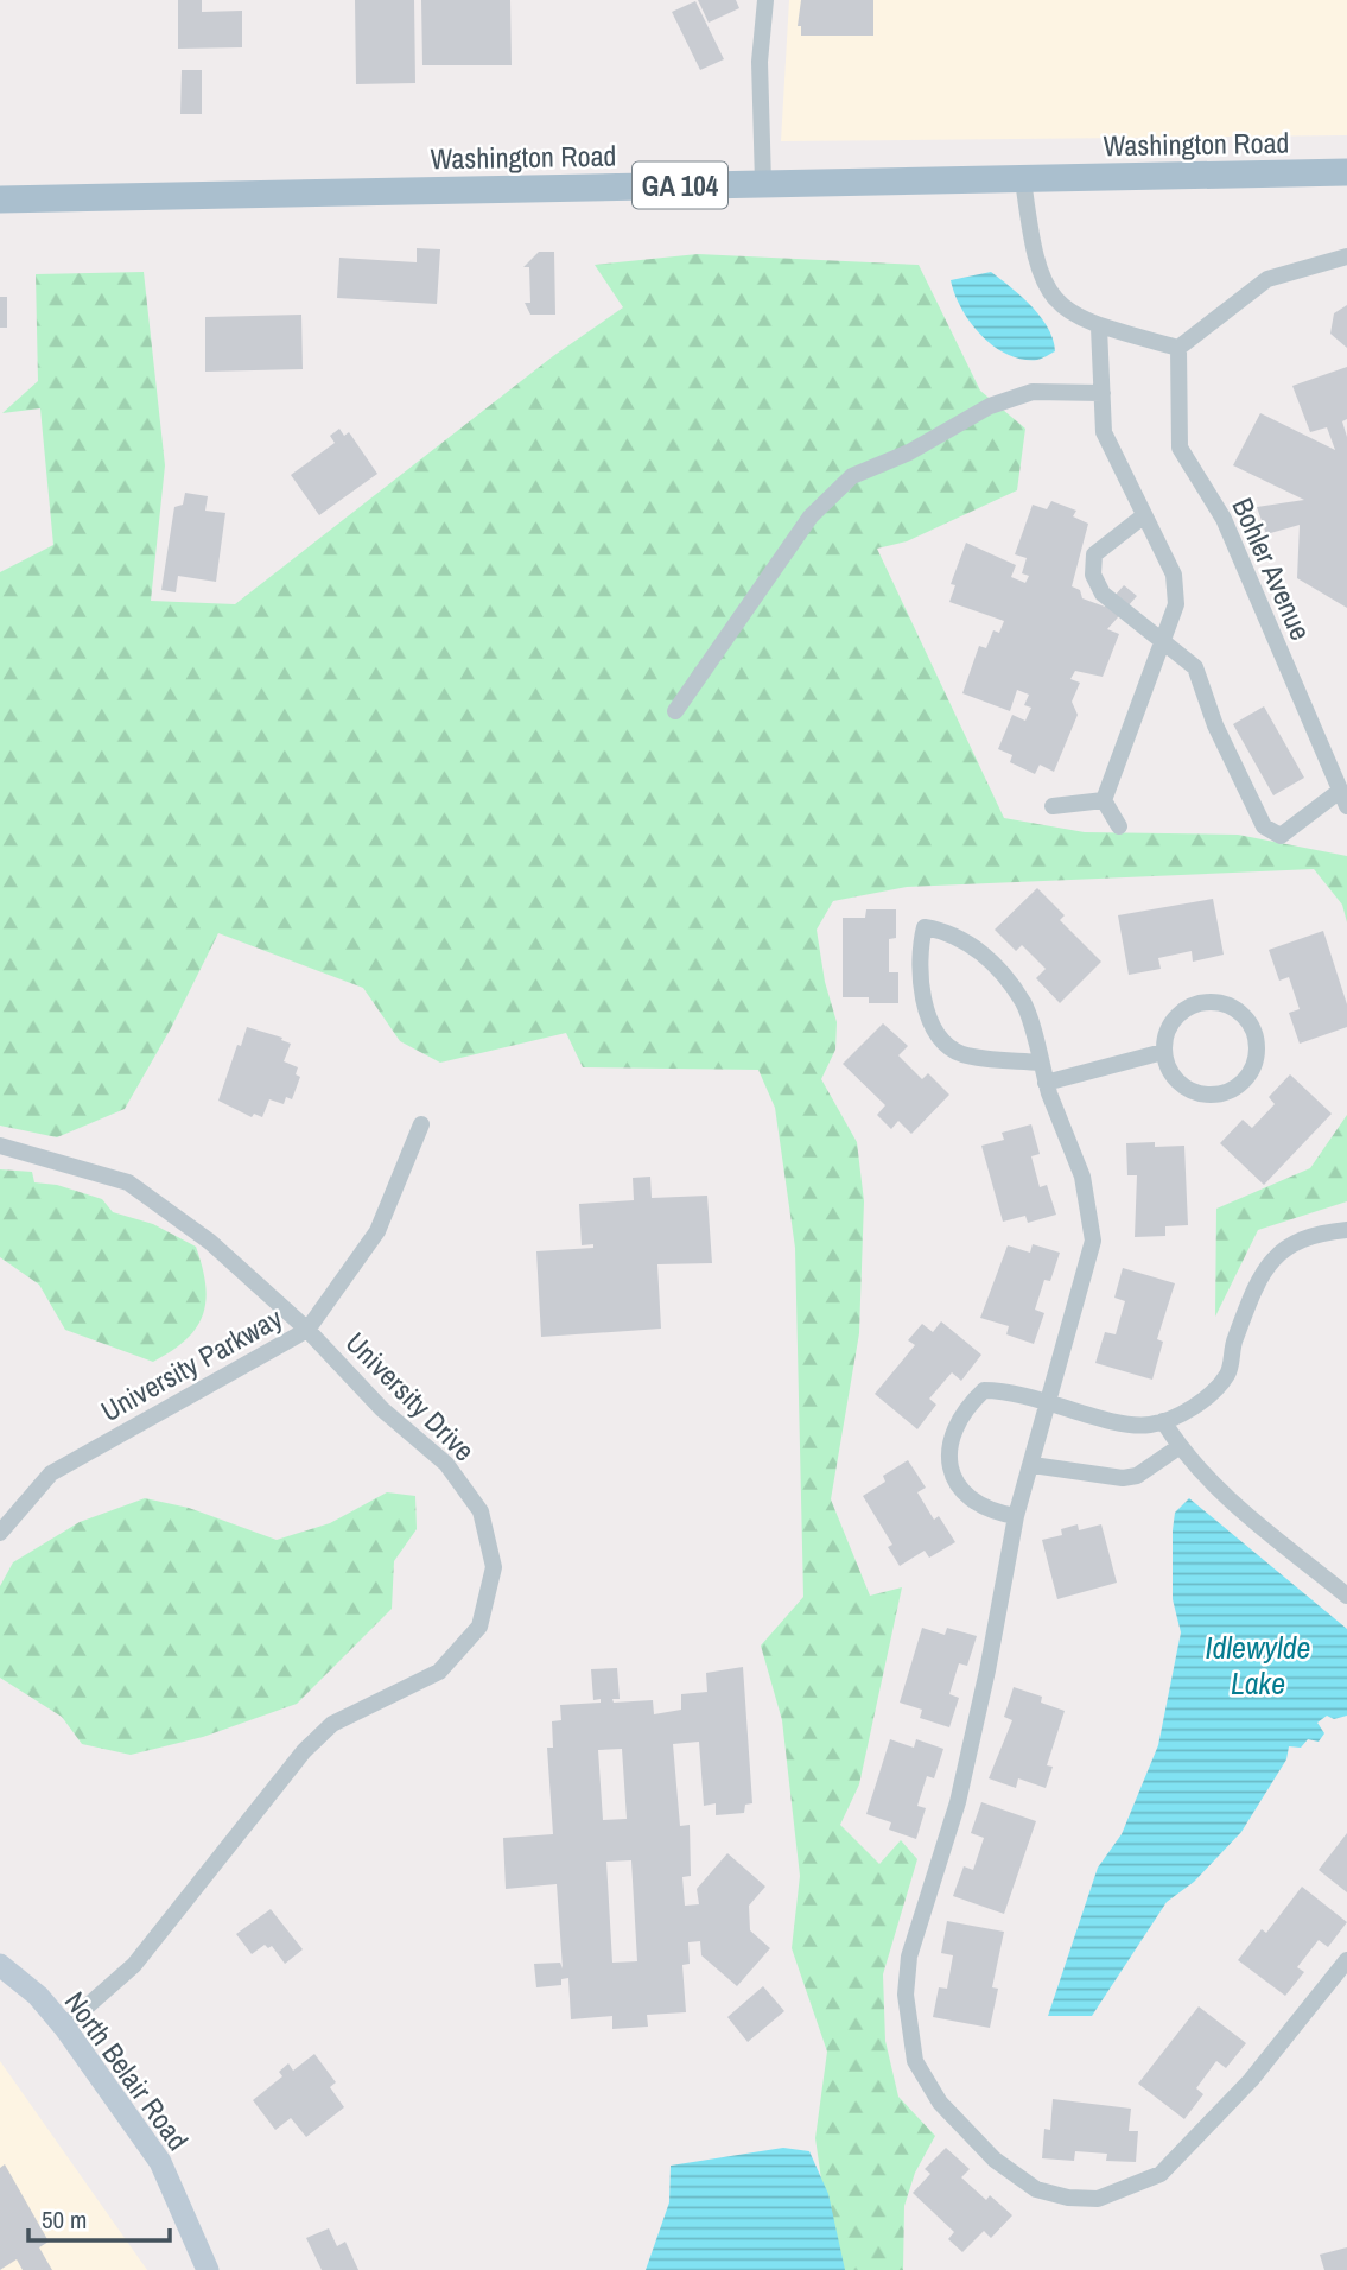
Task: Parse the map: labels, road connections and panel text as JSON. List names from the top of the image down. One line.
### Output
{"streets":{"main road":["Washington Road","GA 104","North Belair Road"],"street":["Bohler Avenue","University Parkway","University Drive"]},"crossings":[["University Parkway","University Drive"],["University Drive","North Belair Road"]],"water":["Idlewylde Lake"],"scale_bar":"50 m"}
